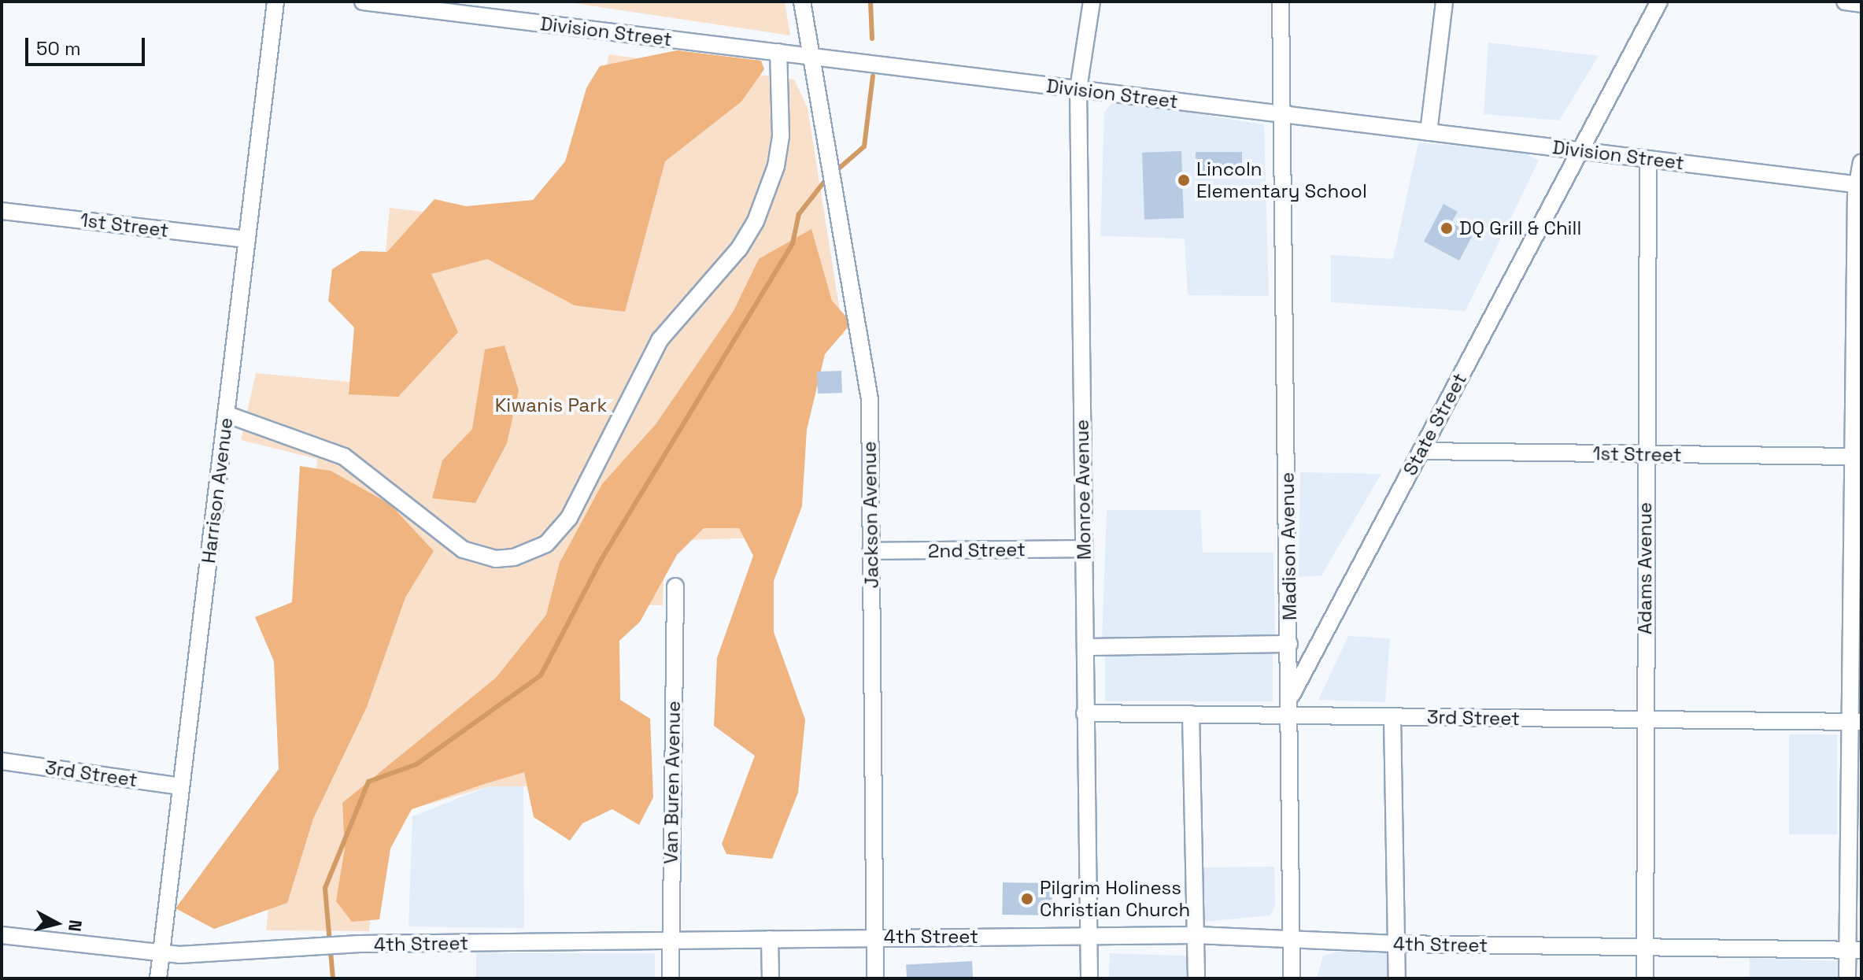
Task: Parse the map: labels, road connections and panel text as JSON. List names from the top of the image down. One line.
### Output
{"streets":{"street":["Division Street","1st Street","State Street","Monroe Avenue","Harrison Avenue","Jackson Avenue","Madison Avenue","2nd Street","Adams Avenue","3rd Street","Van Buren Avenue","4th Street"]},"crossings":[["Division Street","State Street"],["Division Street","Monroe Avenue"],["Division Street","Jackson Avenue"],["Division Street","Madison Avenue"],["Division Street","Adams Avenue"],["1st Street","State Street"],["1st Street","Harrison Avenue"],["1st Street","Adams Avenue"],["State Street","Madison Avenue"],["Monroe Avenue","2nd Street"],["Monroe Avenue","3rd Street"],["Monroe Avenue","4th Street"],["Harrison Avenue","3rd Street"],["Harrison Avenue","4th Street"],["Jackson Avenue","2nd Street"],["Jackson Avenue","4th Street"],["Madison Avenue","3rd Street"],["Madison Avenue","4th Street"],["Adams Avenue","3rd Street"],["Adams Avenue","4th Street"],["Van Buren Avenue","4th Street"]],"parks":["Kiwanis Park"],"places":["Lincoln Elementary School","DQ Grill & Chill","Pilgrim Holiness Christian Church"],"scale_bar":"50 m","north":"right"}
